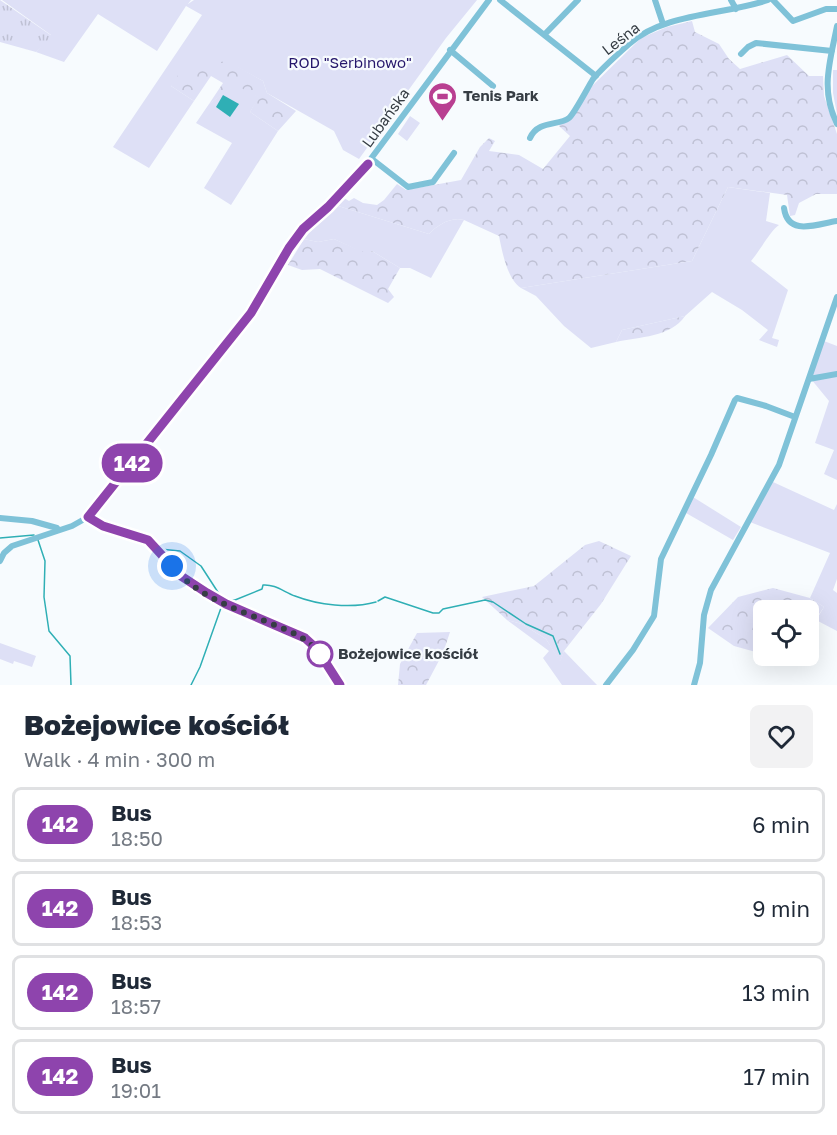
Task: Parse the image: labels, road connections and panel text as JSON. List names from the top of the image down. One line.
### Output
{"streets":{"street":["Leśna","Lubańska"]},"parks":["ROD \"Serbinowo\""],"places":{"sports":["Tenis Park"],"other":["Bożejowice kościół"]},"lines":["bus line 142"],"page":{"on_map":"142","heading":["Bożejowice kościół","Walk · 4 min · 300 m"],"list":[{"mark":"142","name":"Bus","note":"18:50","value":"6 min"},{"mark":"142","name":"Bus","note":"18:53","value":"9 min"},{"mark":"142","name":"Bus","note":"18:57","value":"13 min"},{"mark":"142","name":"Bus","note":"19:01","value":"17 min"}]}}
